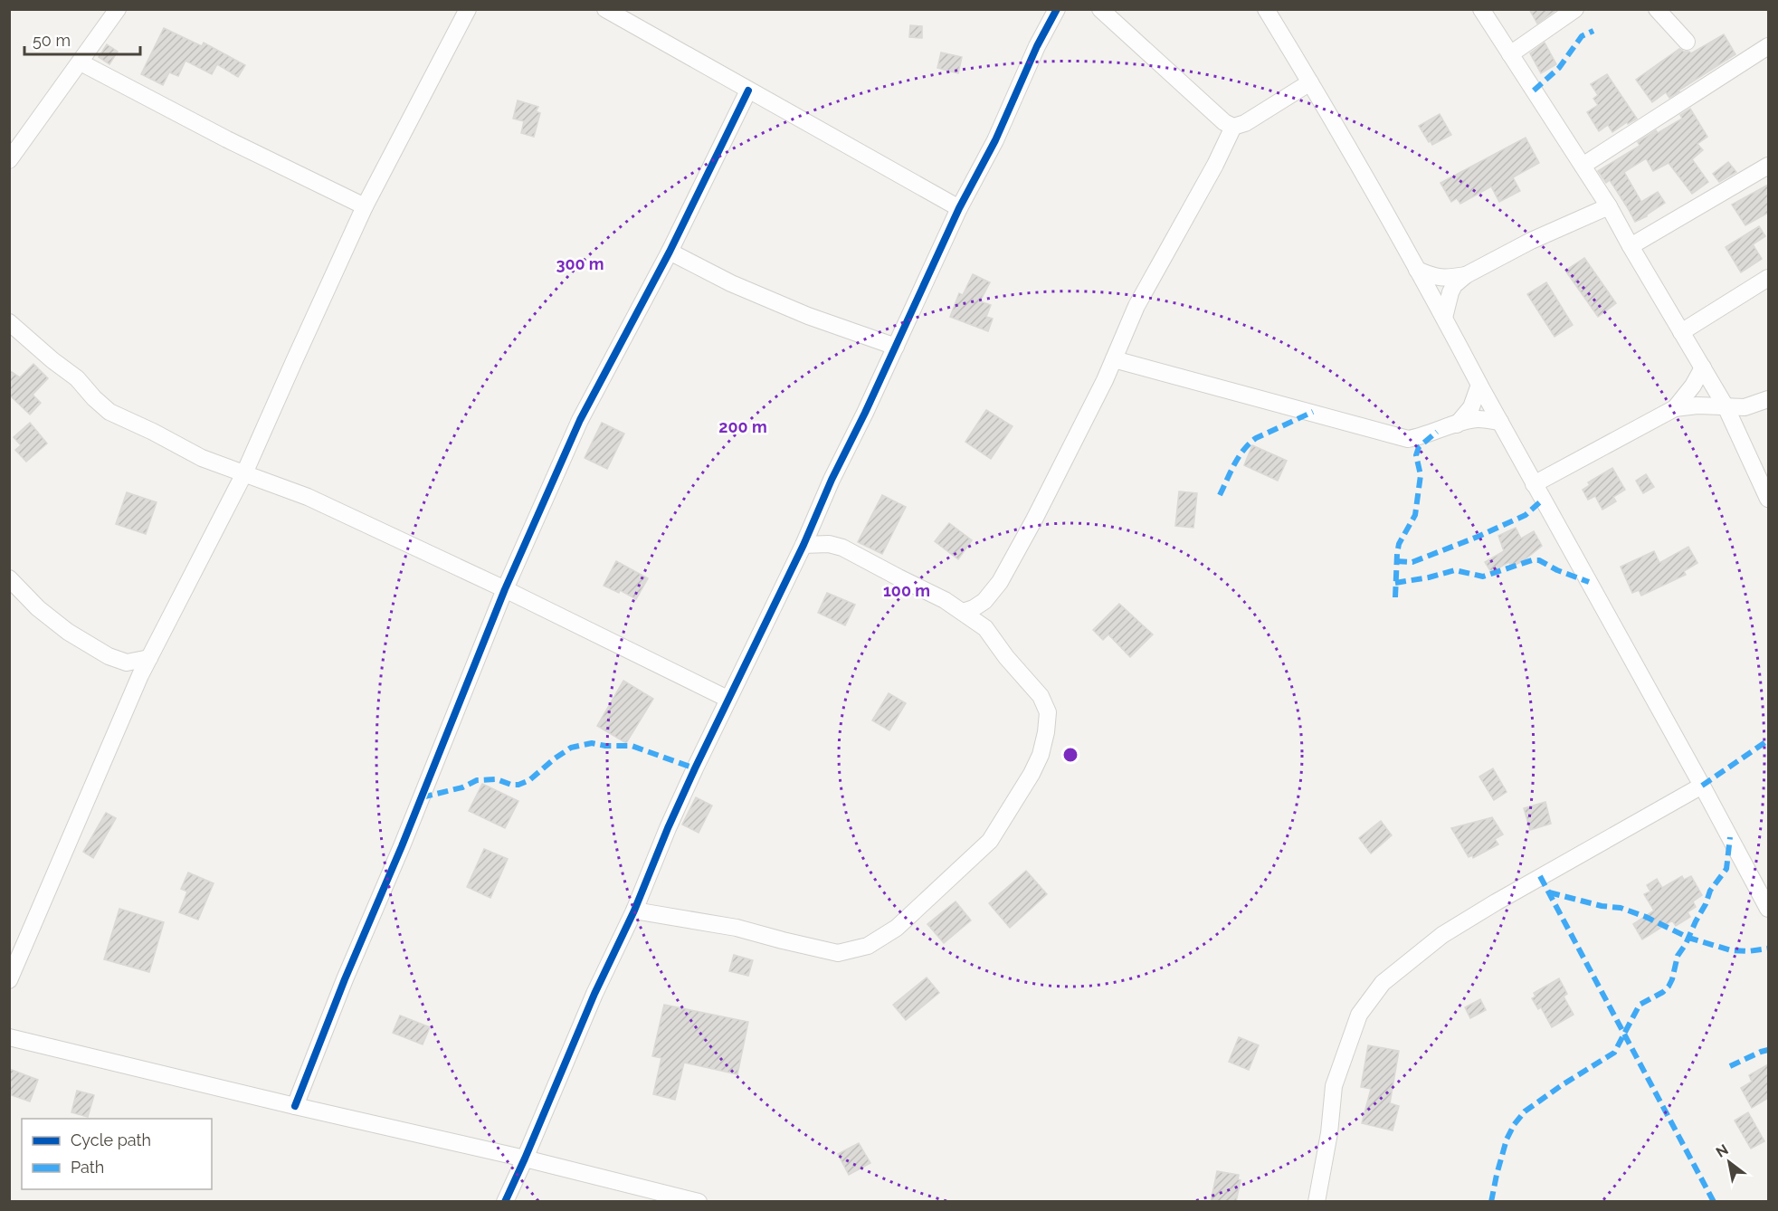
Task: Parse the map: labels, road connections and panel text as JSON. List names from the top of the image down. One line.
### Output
{"legend":["Cycle path","Path"],"scale_bar":"50 m","north":"top left","rings":["300 m","200 m","100 m"]}
